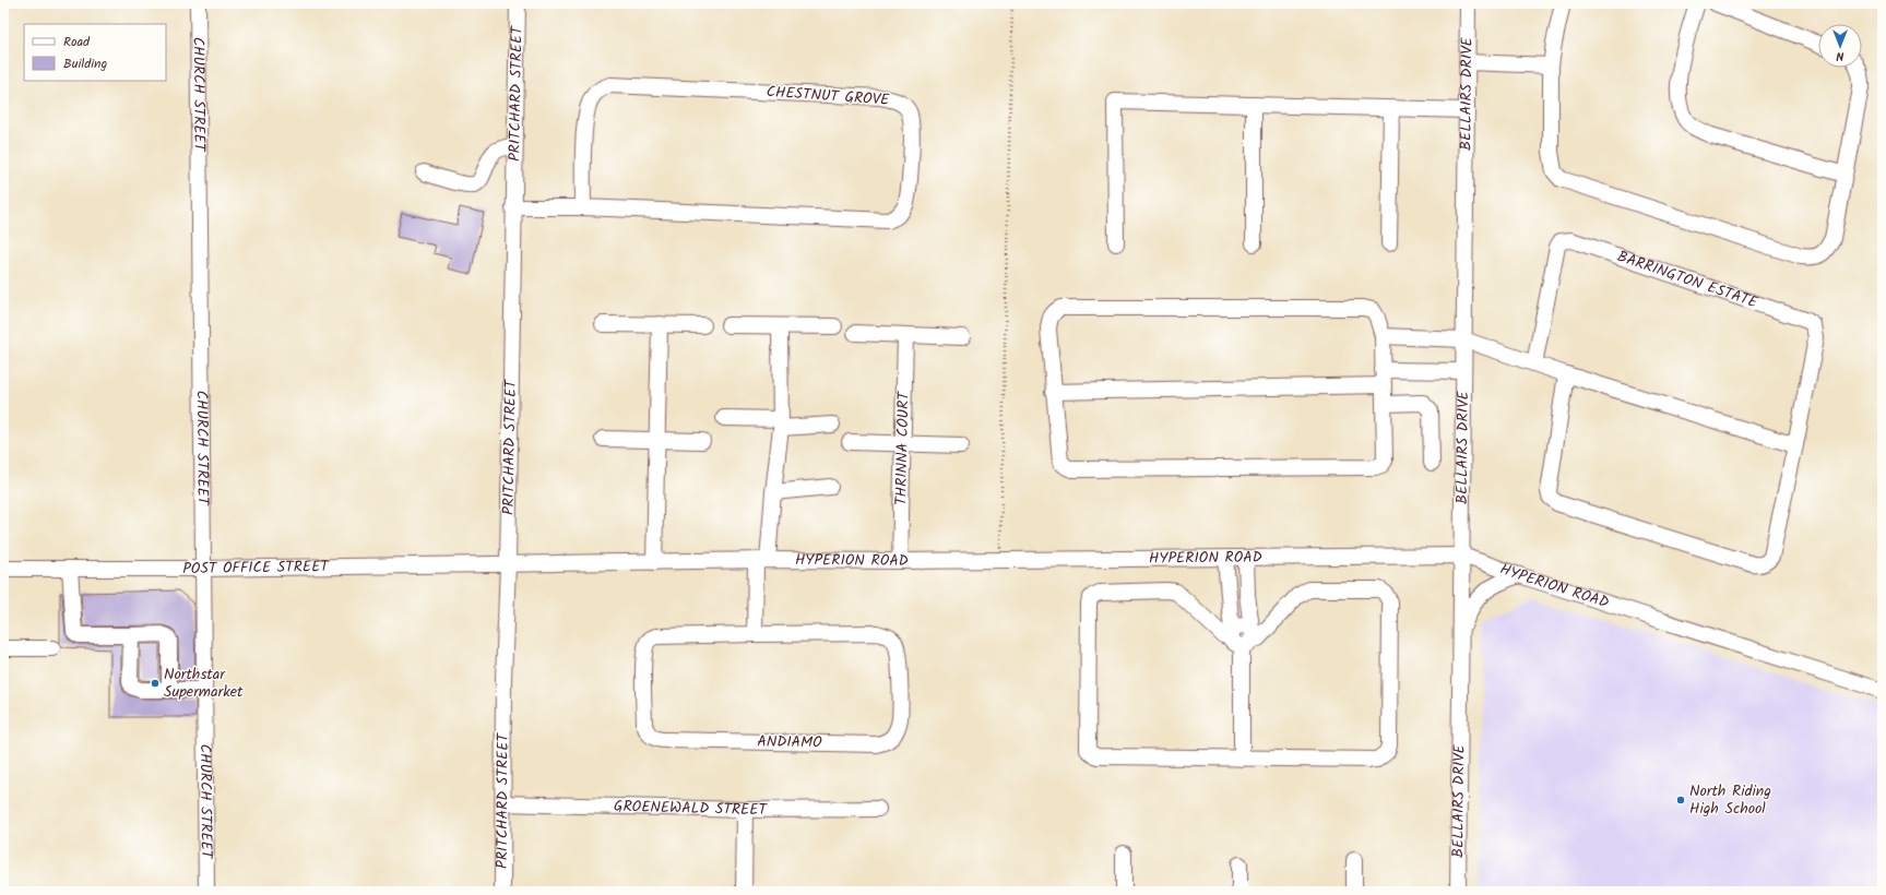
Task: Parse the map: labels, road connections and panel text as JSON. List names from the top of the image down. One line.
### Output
{"streets":{"street":["CHURCH STREET","PRITCHARD STREET","BELLAIRS DRIVE","CHESTNUT GROVE","BARRINGTON ESTATE","THRINNA COURT","HYPERION ROAD","POST OFFICE STREET","ANDIAMO","GROENEWALD STREET"]},"crossings":[["CHURCH STREET","POST OFFICE STREET"],["PRITCHARD STREET","CHESTNUT GROVE"],["PRITCHARD STREET","HYPERION ROAD"],["PRITCHARD STREET","POST OFFICE STREET"],["PRITCHARD STREET","GROENEWALD STREET"],["BELLAIRS DRIVE","HYPERION ROAD"],["THRINNA COURT","HYPERION ROAD"],["HYPERION ROAD","POST OFFICE STREET"]],"places":["Northstar Supermarket","North Riding High School"],"legend":["Road","Building"],"north":"bottom"}
